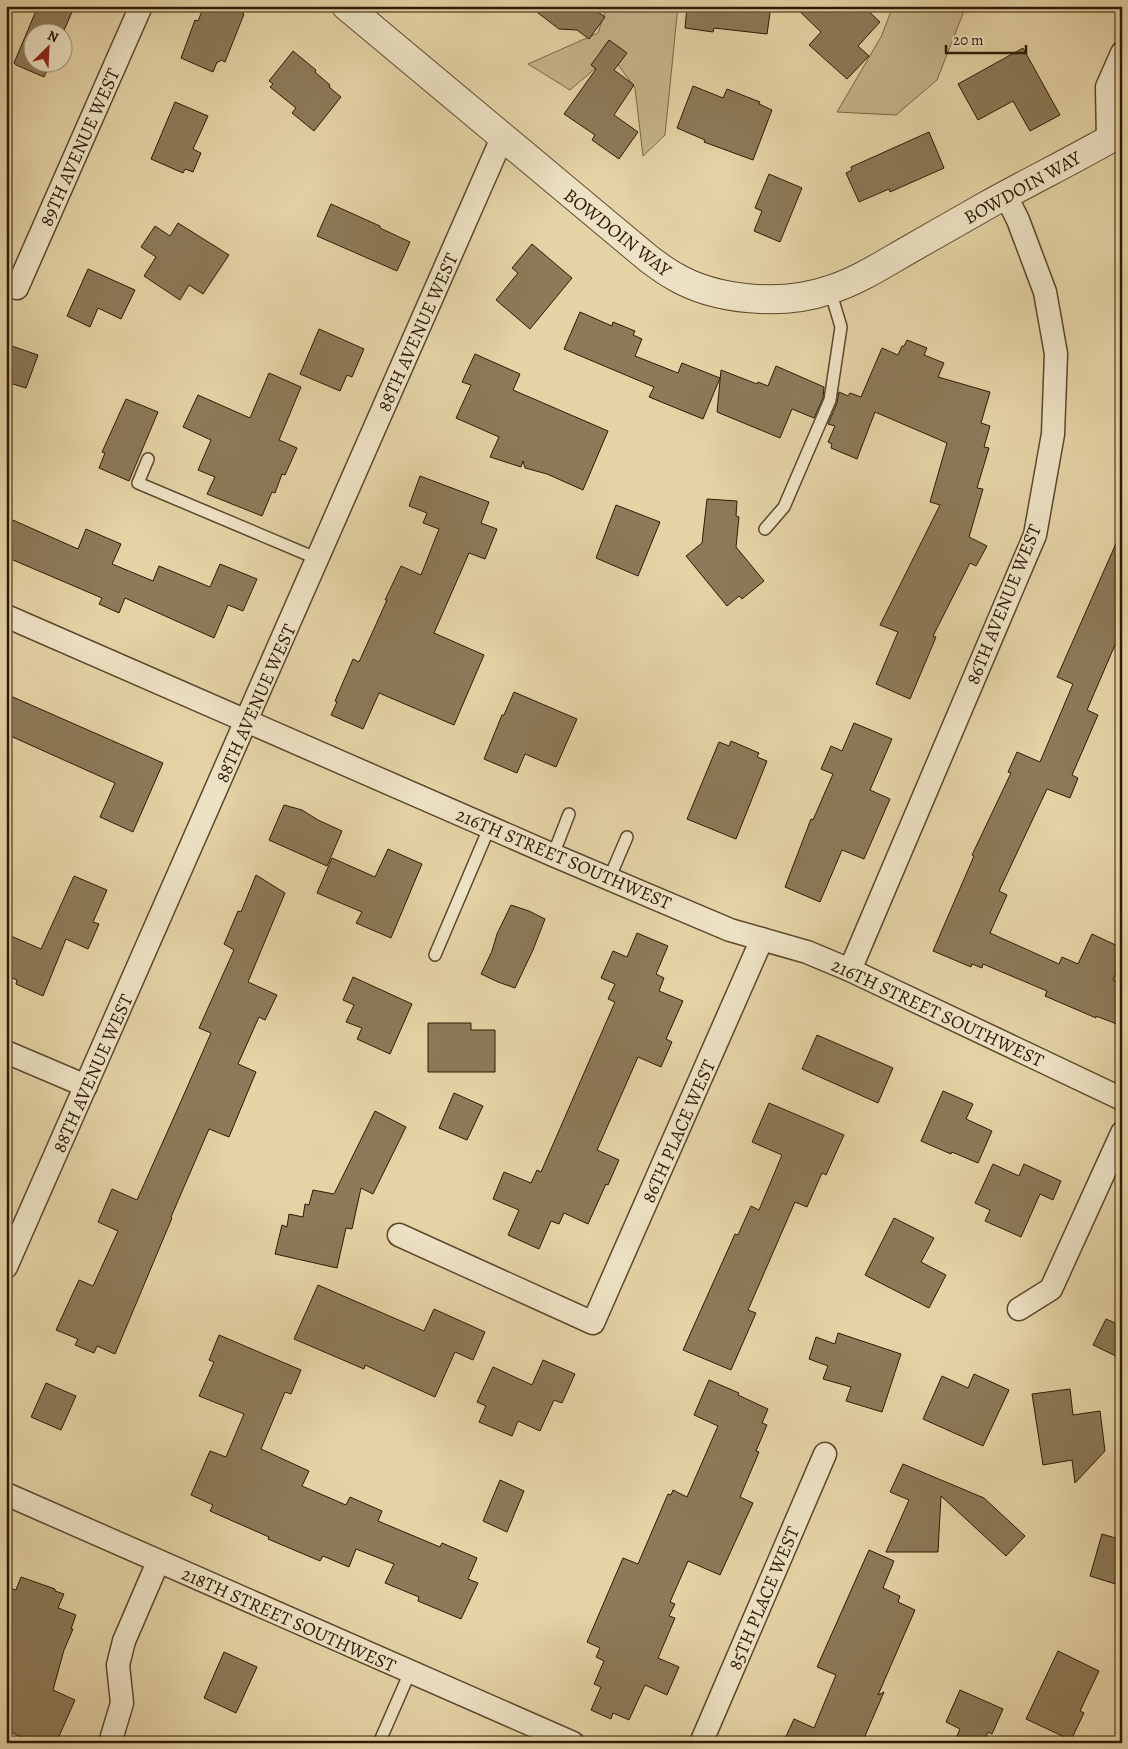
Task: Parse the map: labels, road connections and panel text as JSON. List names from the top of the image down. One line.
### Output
{"streets":{"street":["89TH AVENUE WEST","BOWDOIN WAY","88TH AVENUE WEST","86TH AVENUE WEST","216TH STREET SOUTHWEST","86TH PLACE WEST","85TH PLACE WEST","218TH STREET SOUTHWEST"]},"crossings":[["BOWDOIN WAY","88TH AVENUE WEST"],["BOWDOIN WAY","86TH AVENUE WEST"],["88TH AVENUE WEST","216TH STREET SOUTHWEST"],["86TH AVENUE WEST","216TH STREET SOUTHWEST"],["216TH STREET SOUTHWEST","86TH PLACE WEST"]],"scale_bar":"20 m","north":"top right"}
